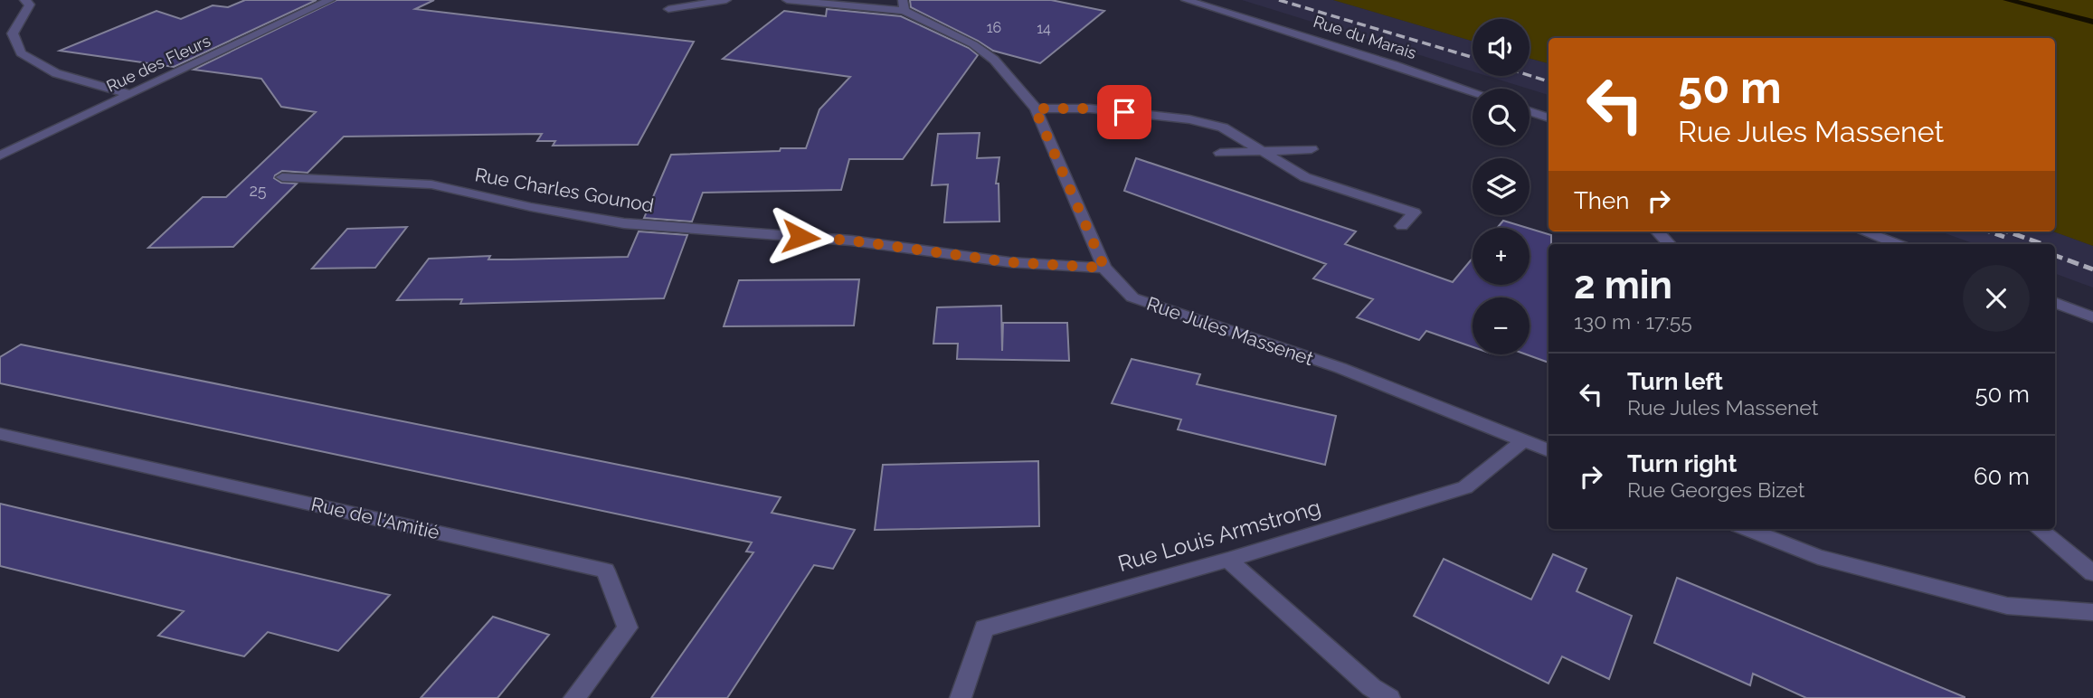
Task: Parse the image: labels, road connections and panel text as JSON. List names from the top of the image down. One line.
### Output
{"streets":{"street":["Rue du Marais","Rue des Fleurs","Rue Charles Gounod","Rue Jules Massenet","Rue de l'Amitié","Rue Louis Armstrong"]},"crossings":[["Rue Charles Gounod","Rue Jules Massenet"],["Rue Jules Massenet","Rue Louis Armstrong"]],"house_numbers":["16","14","25"],"page":{"map_buttons":["+","−"],"turn":["50 m","Rue Jules Massenet"],"then":"Then","heading":["2 min","130 m · 17:55"],"list":[{"name":"Turn left","note":"Rue Jules Massenet","value":"50 m"},{"name":"Turn right","note":"Rue Georges Bizet","value":"60 m"}]}}
